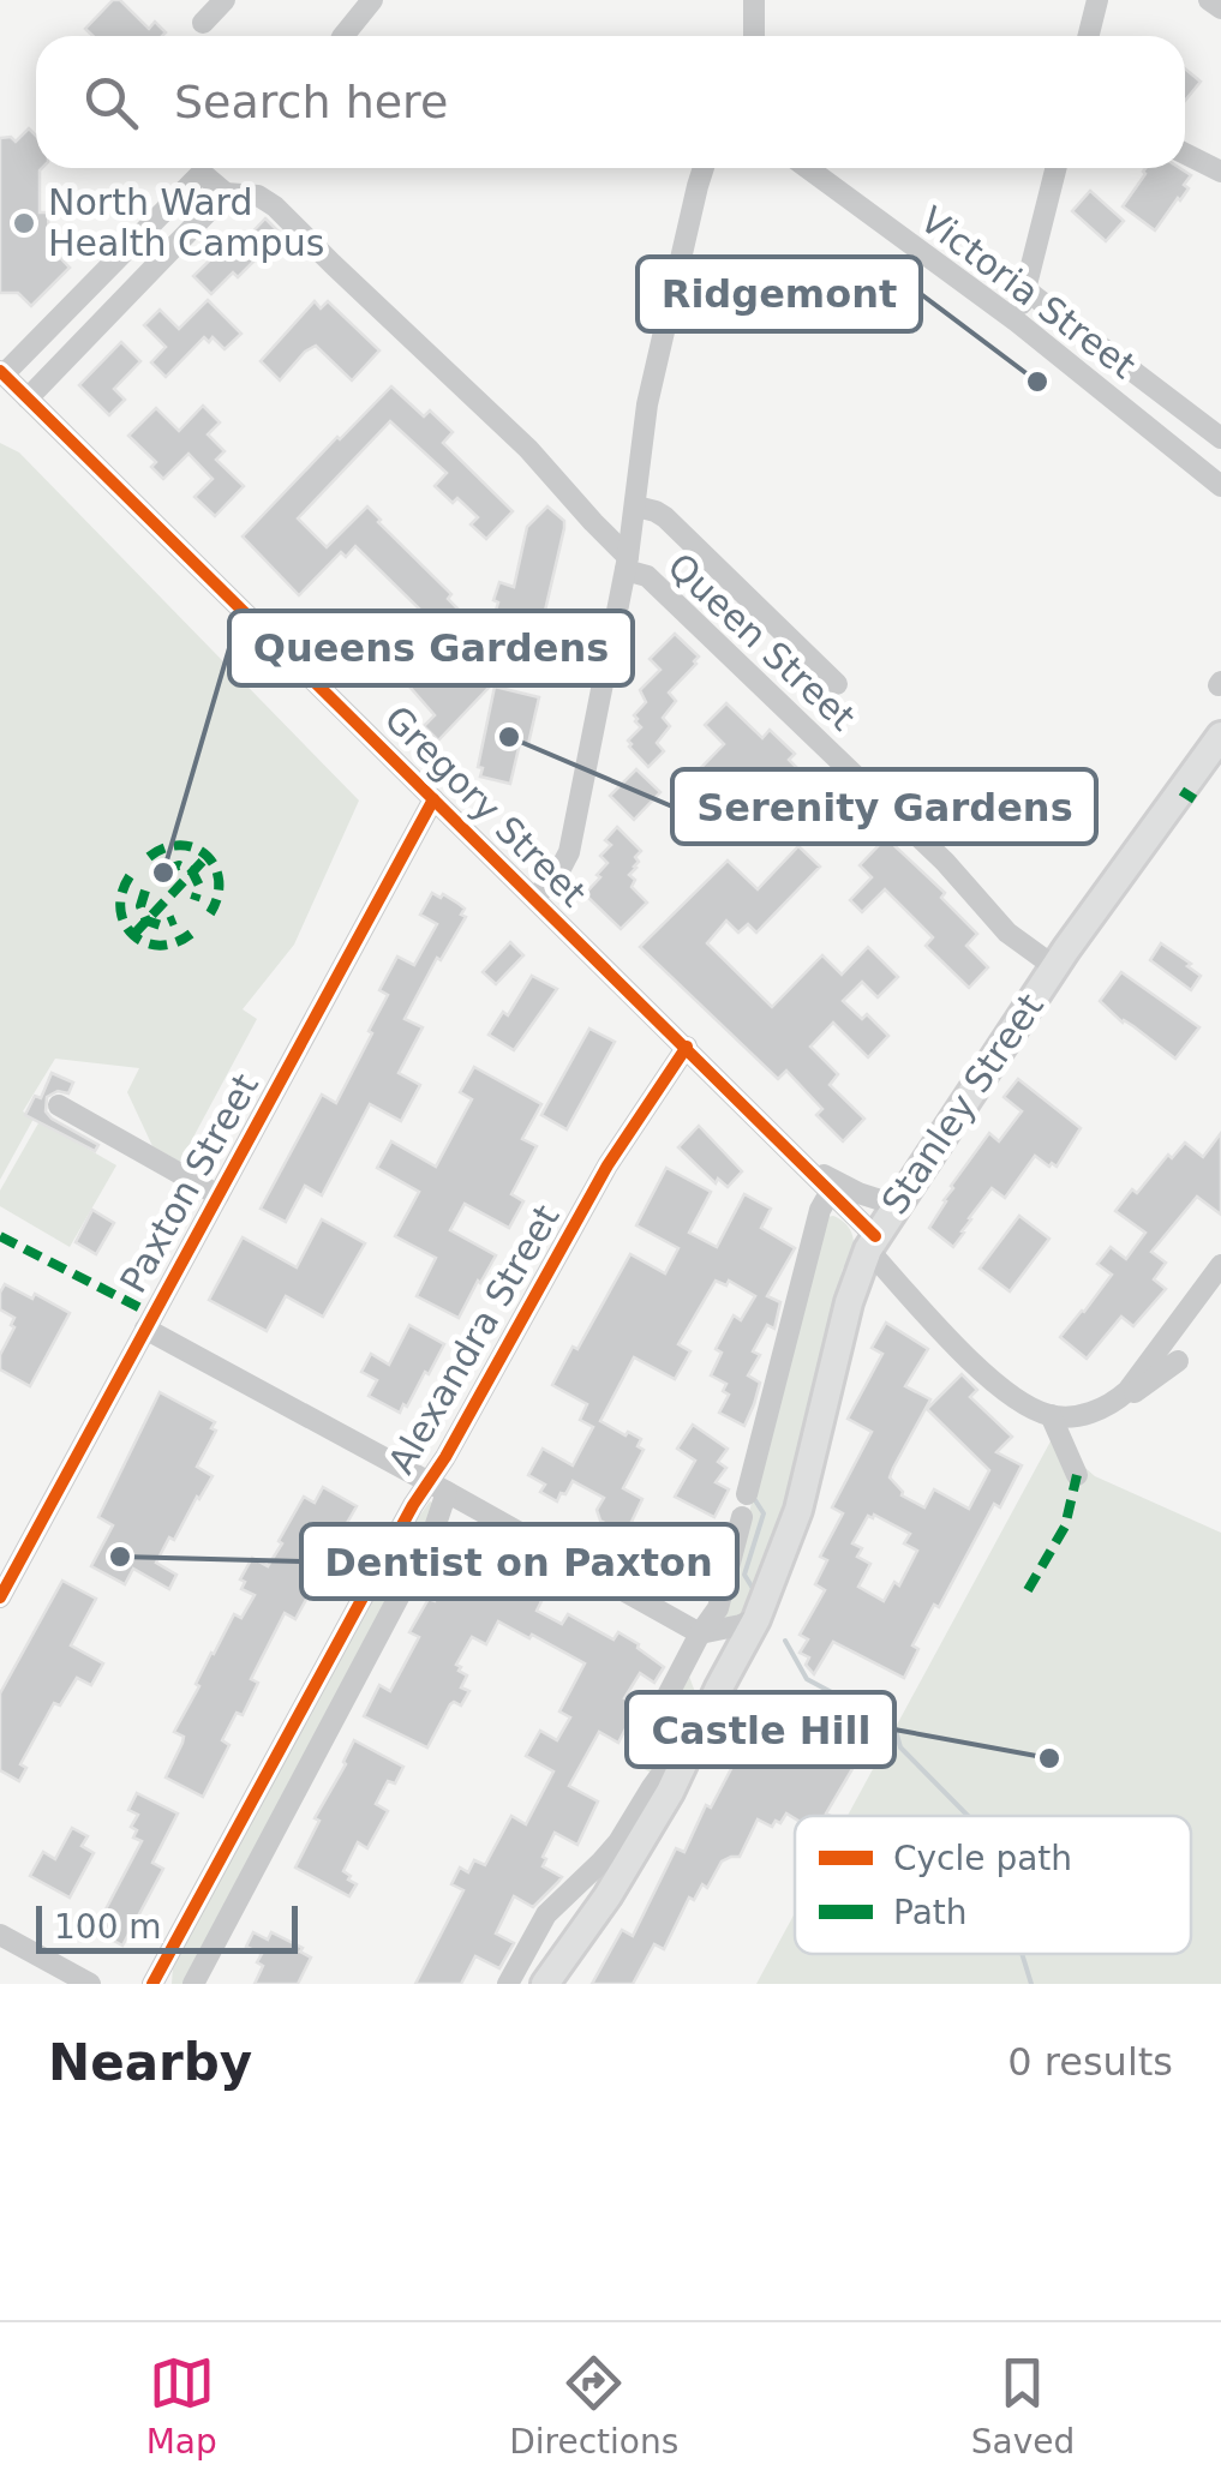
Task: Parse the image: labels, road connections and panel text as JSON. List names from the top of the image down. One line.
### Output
{"streets":{"main road":["Stanley Street"],"street":["Victoria Street","Queen Street","Gregory Street","Paxton Street","Alexandra Street"]},"crossings":[["Queen Street","Gregory Street"],["Queen Street","Stanley Street"],["Gregory Street","Stanley Street"],["Gregory Street","Paxton Street"],["Gregory Street","Alexandra Street"]],"places":["North Ward Health Campus","Ridgemont","Serenity Gardens","Queens Gardens","Dentist on Paxton","Castle Hill"],"legend":["Cycle path","Path"],"scale_bar":"100 m","page":{"search":"Search here","scale":"100 m","heading":["Nearby","0 results"],"nav":["Map","Directions","Saved"]}}
